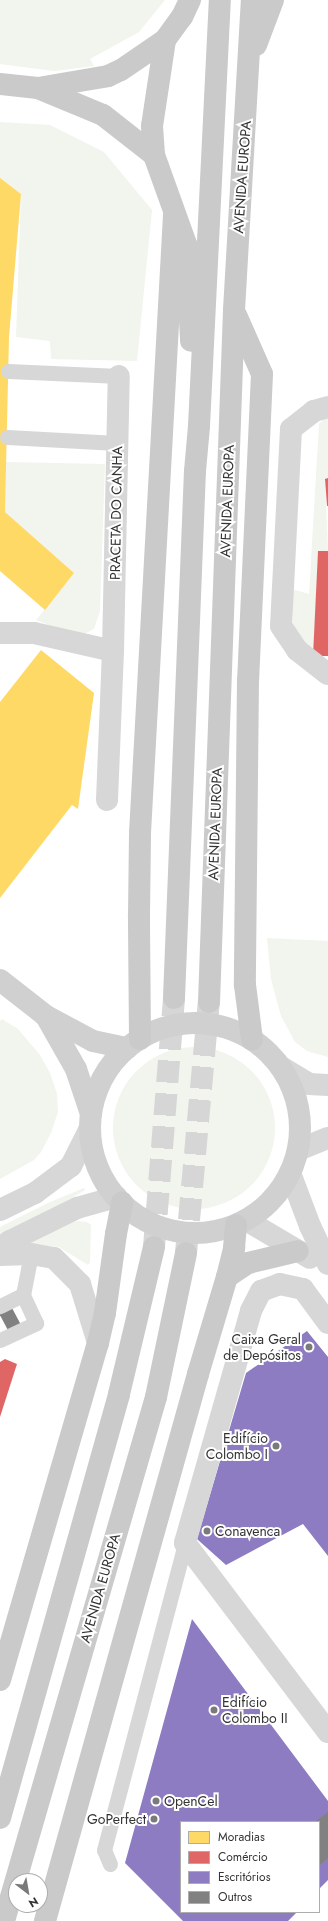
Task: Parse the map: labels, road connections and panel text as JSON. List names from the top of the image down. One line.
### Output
{"streets":{"main road":["AVENIDA EUROPA"],"street":["PRACETA DO CANHA"]},"places":["Caixa Geral de Depósitos","Edifício Colombo I","Conavenca","Edifício Colombo II","OpenCel","GoPerfect"],"legend":["Moradias","Comércio","Escritórios","Outros"],"north":"bottom right"}
